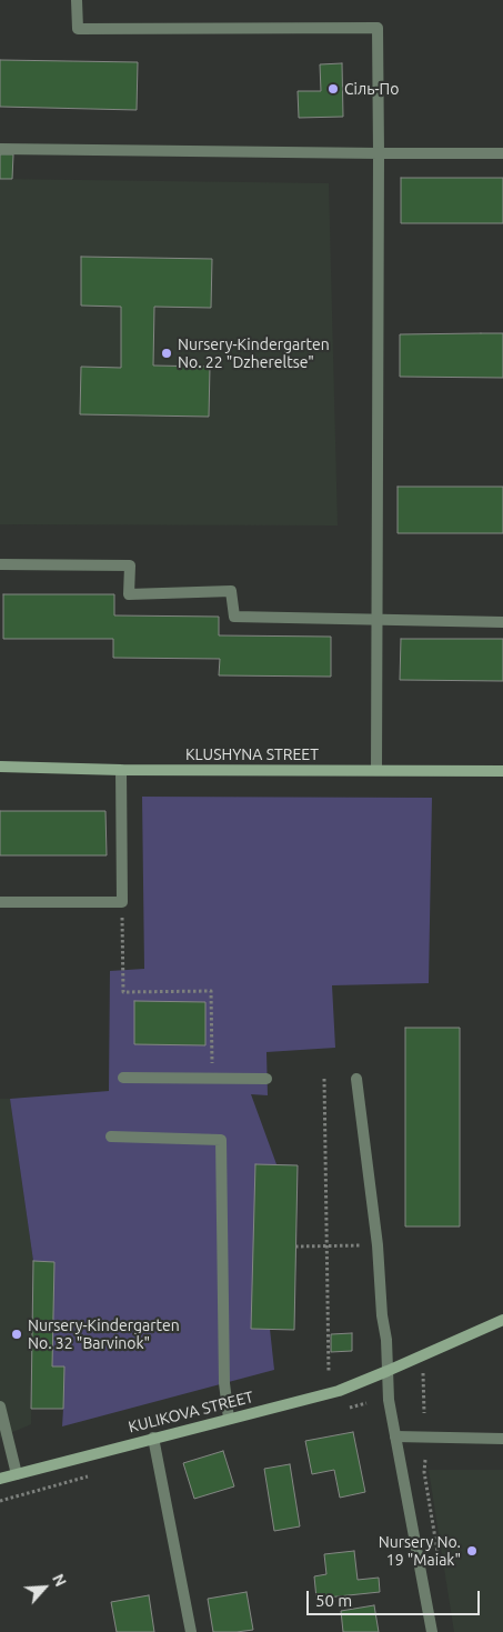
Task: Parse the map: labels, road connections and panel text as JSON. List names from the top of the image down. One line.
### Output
{"streets":{"street":["KLUSHYNA STREET","KULIKOVA STREET"]},"places":["Сіль-По","Nursery-Kindergarten No. 22 \"Dzhereltse\"","Nursery-Kindergarten No. 32 \"Barvinok\"","Nursery No. 19 \"Maiak\""],"scale_bar":"50 m","north":"top right"}
